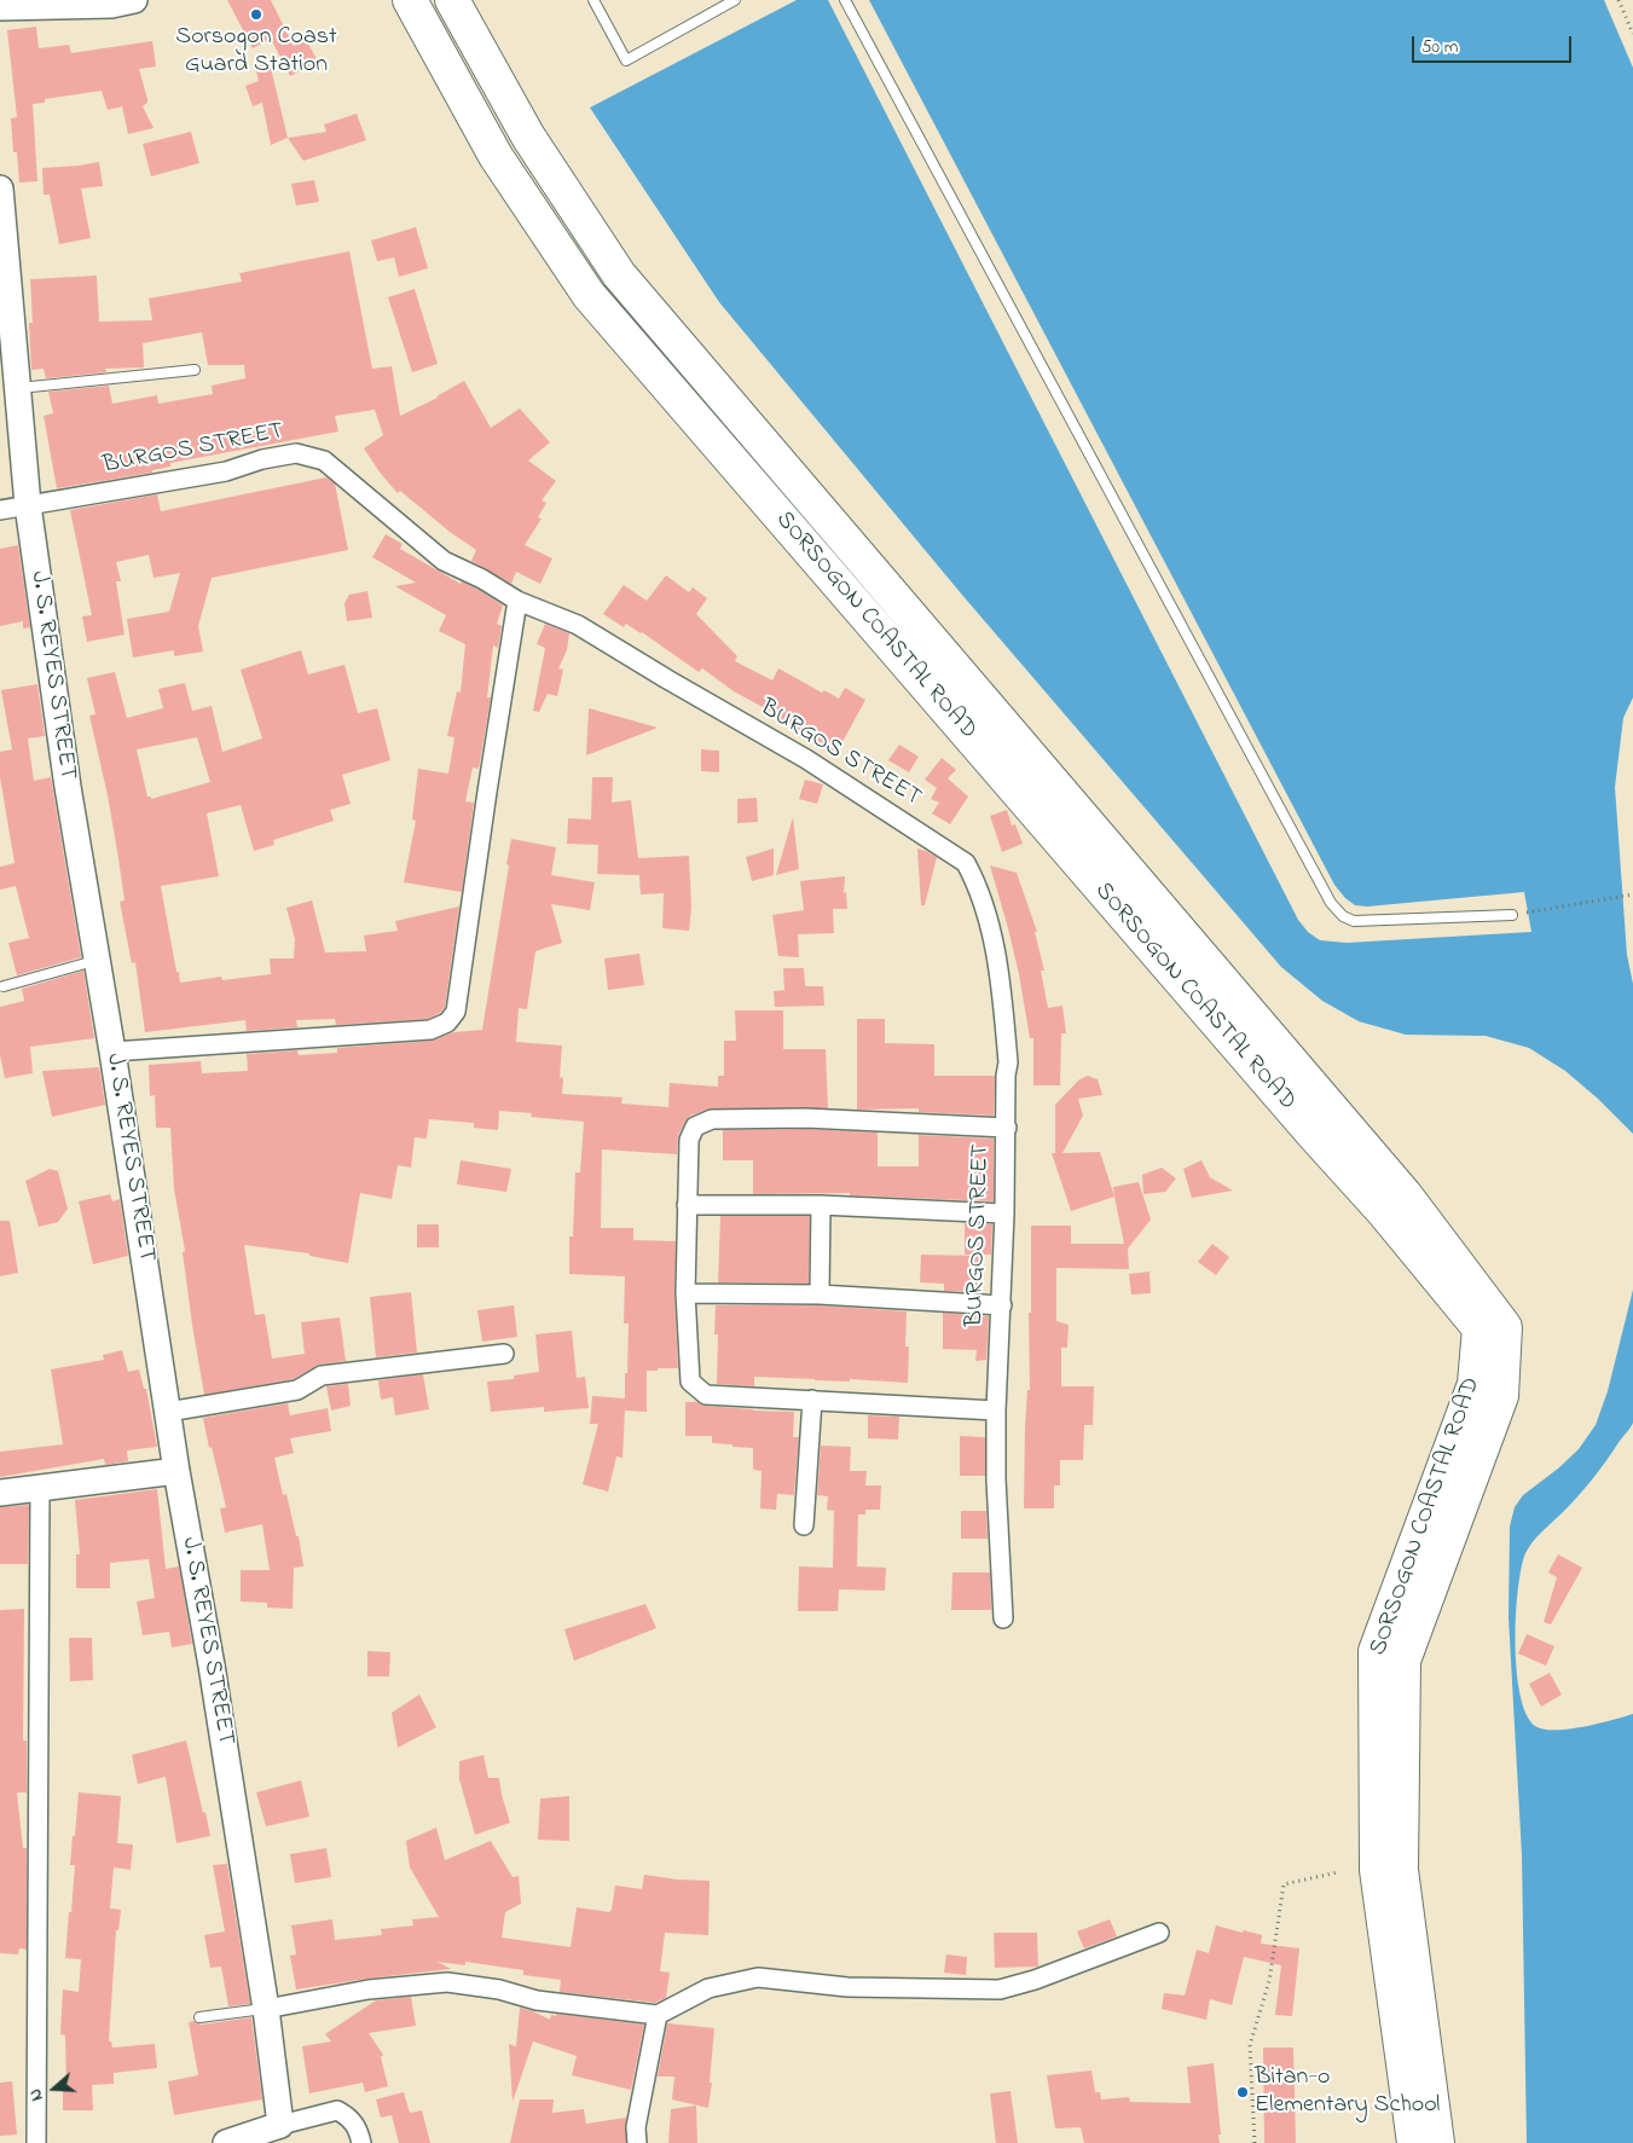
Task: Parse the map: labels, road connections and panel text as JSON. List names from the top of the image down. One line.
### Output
{"streets":{"highway":["SORSOGON COASTAL ROAD"],"street":["BURGOS STREET","J. S. REYES STREET"]},"crossings":[["BURGOS STREET","J. S. REYES STREET"]],"places":["Sorsogon Coast Guard Station","Bitan-o Elementary School"],"scale_bar":"50 m","north":"left"}
